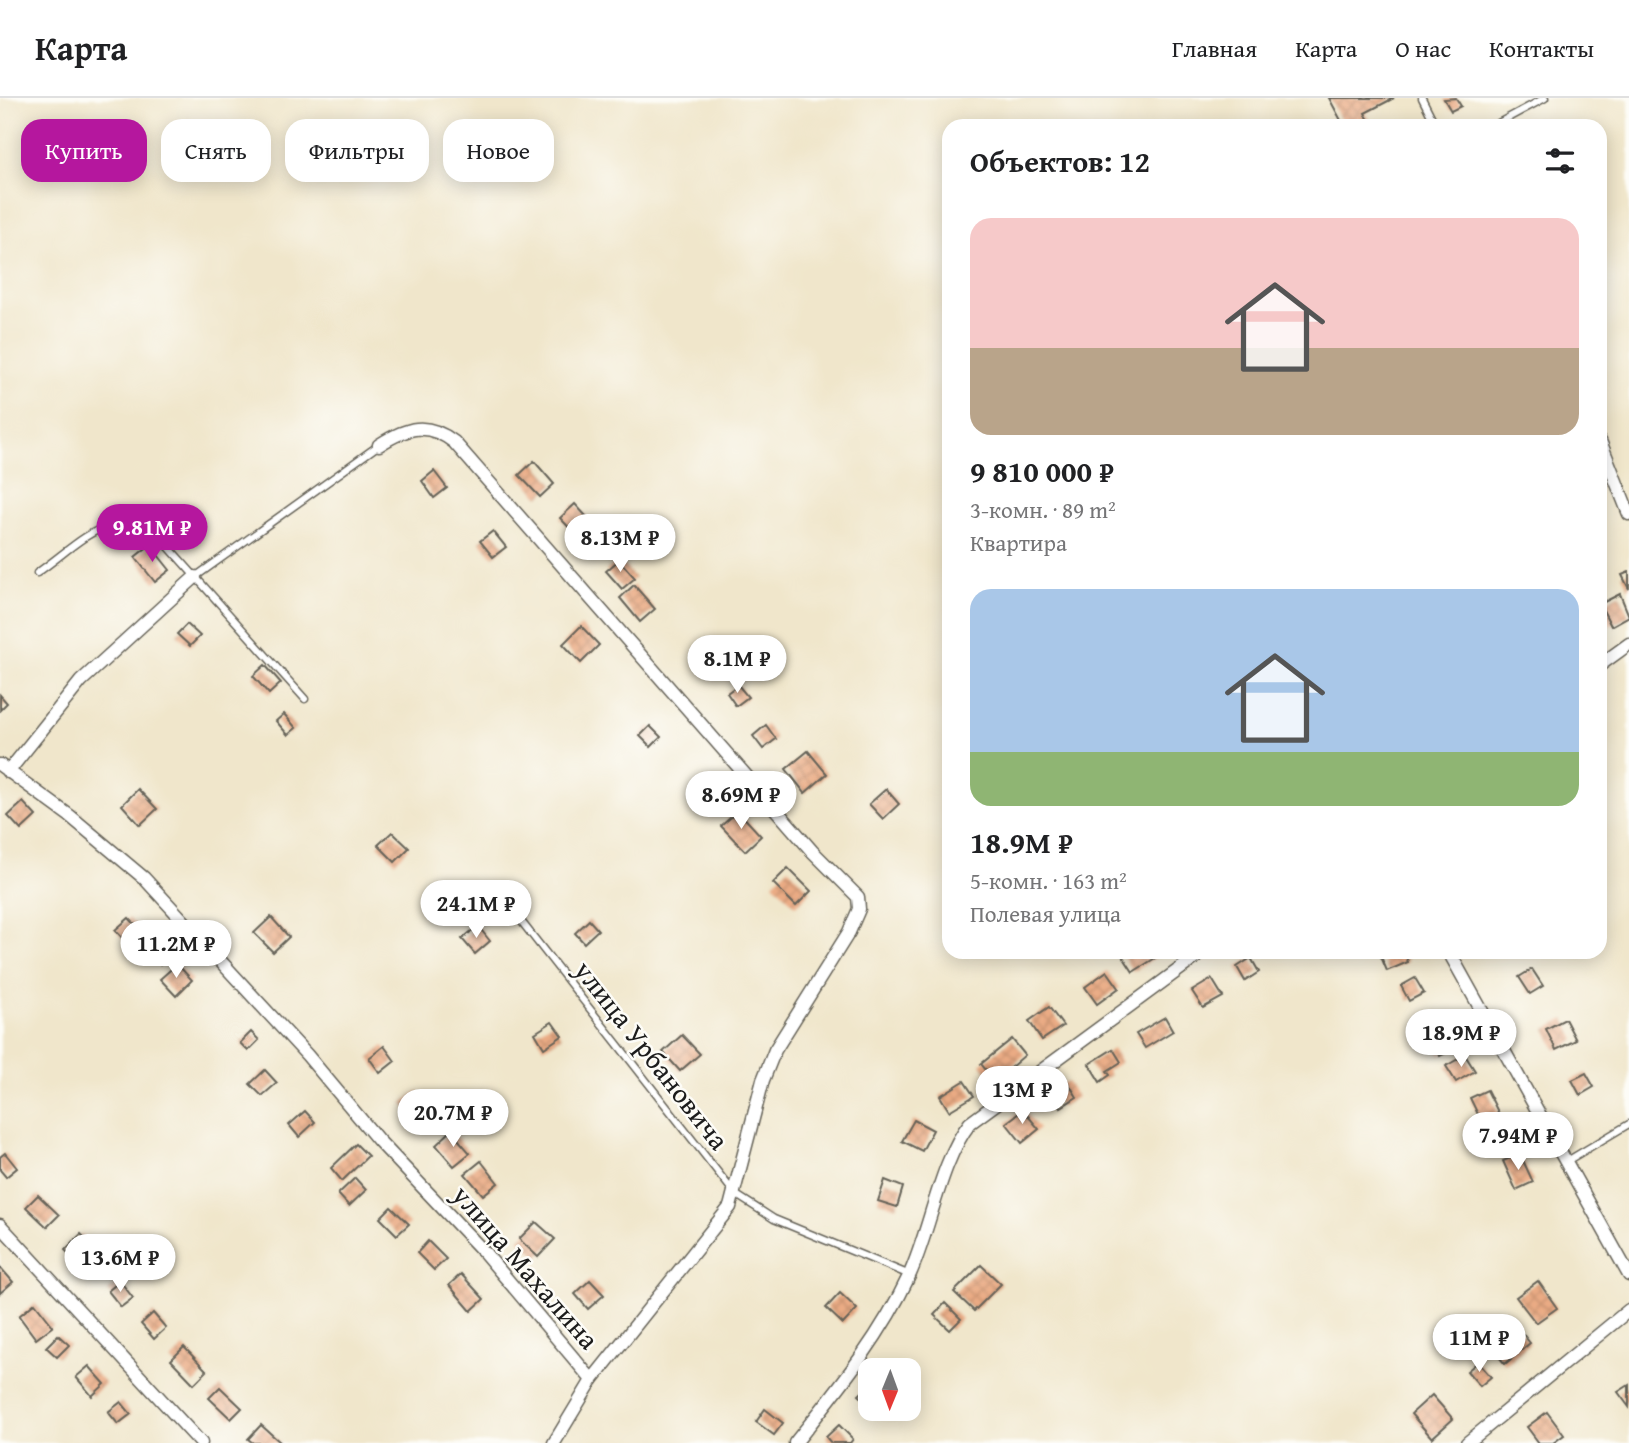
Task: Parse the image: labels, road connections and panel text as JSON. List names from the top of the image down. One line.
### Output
{"streets":{"street":["улица Махалина"],"lane":["улица Урбановича"]},"north":"bottom","page":{"header":"Карта","nav":["Главная","Карта","О нас","Контакты"],"chip":["Купить","Снять","Фильтры","Новое"],"heading":"Объектов: 12","list":[{"name":"9 810 000 ₽","note":"3-комн. · 89 m² · Квартира"},{"name":"18.9M ₽","note":"5-комн. · 163 m² · Полевая улица"}],"price":["9.81M ₽","8.13M ₽","8.1M ₽","8.69M ₽","24.1M ₽","11.2M ₽","18.9M ₽","13M ₽","20.7M ₽","7.94M ₽","13.6M ₽","11M ₽"]}}
